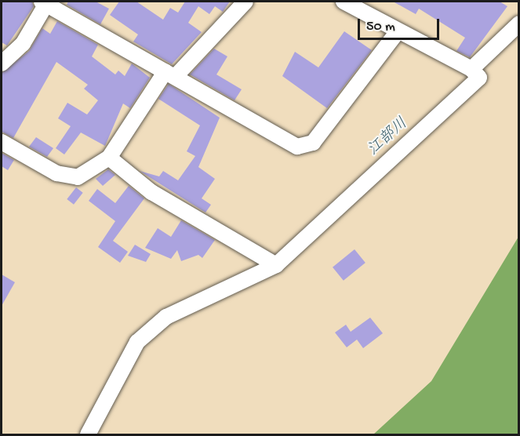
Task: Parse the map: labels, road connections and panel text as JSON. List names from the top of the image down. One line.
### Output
{"water":["江部川"],"scale_bar":"50 m"}
